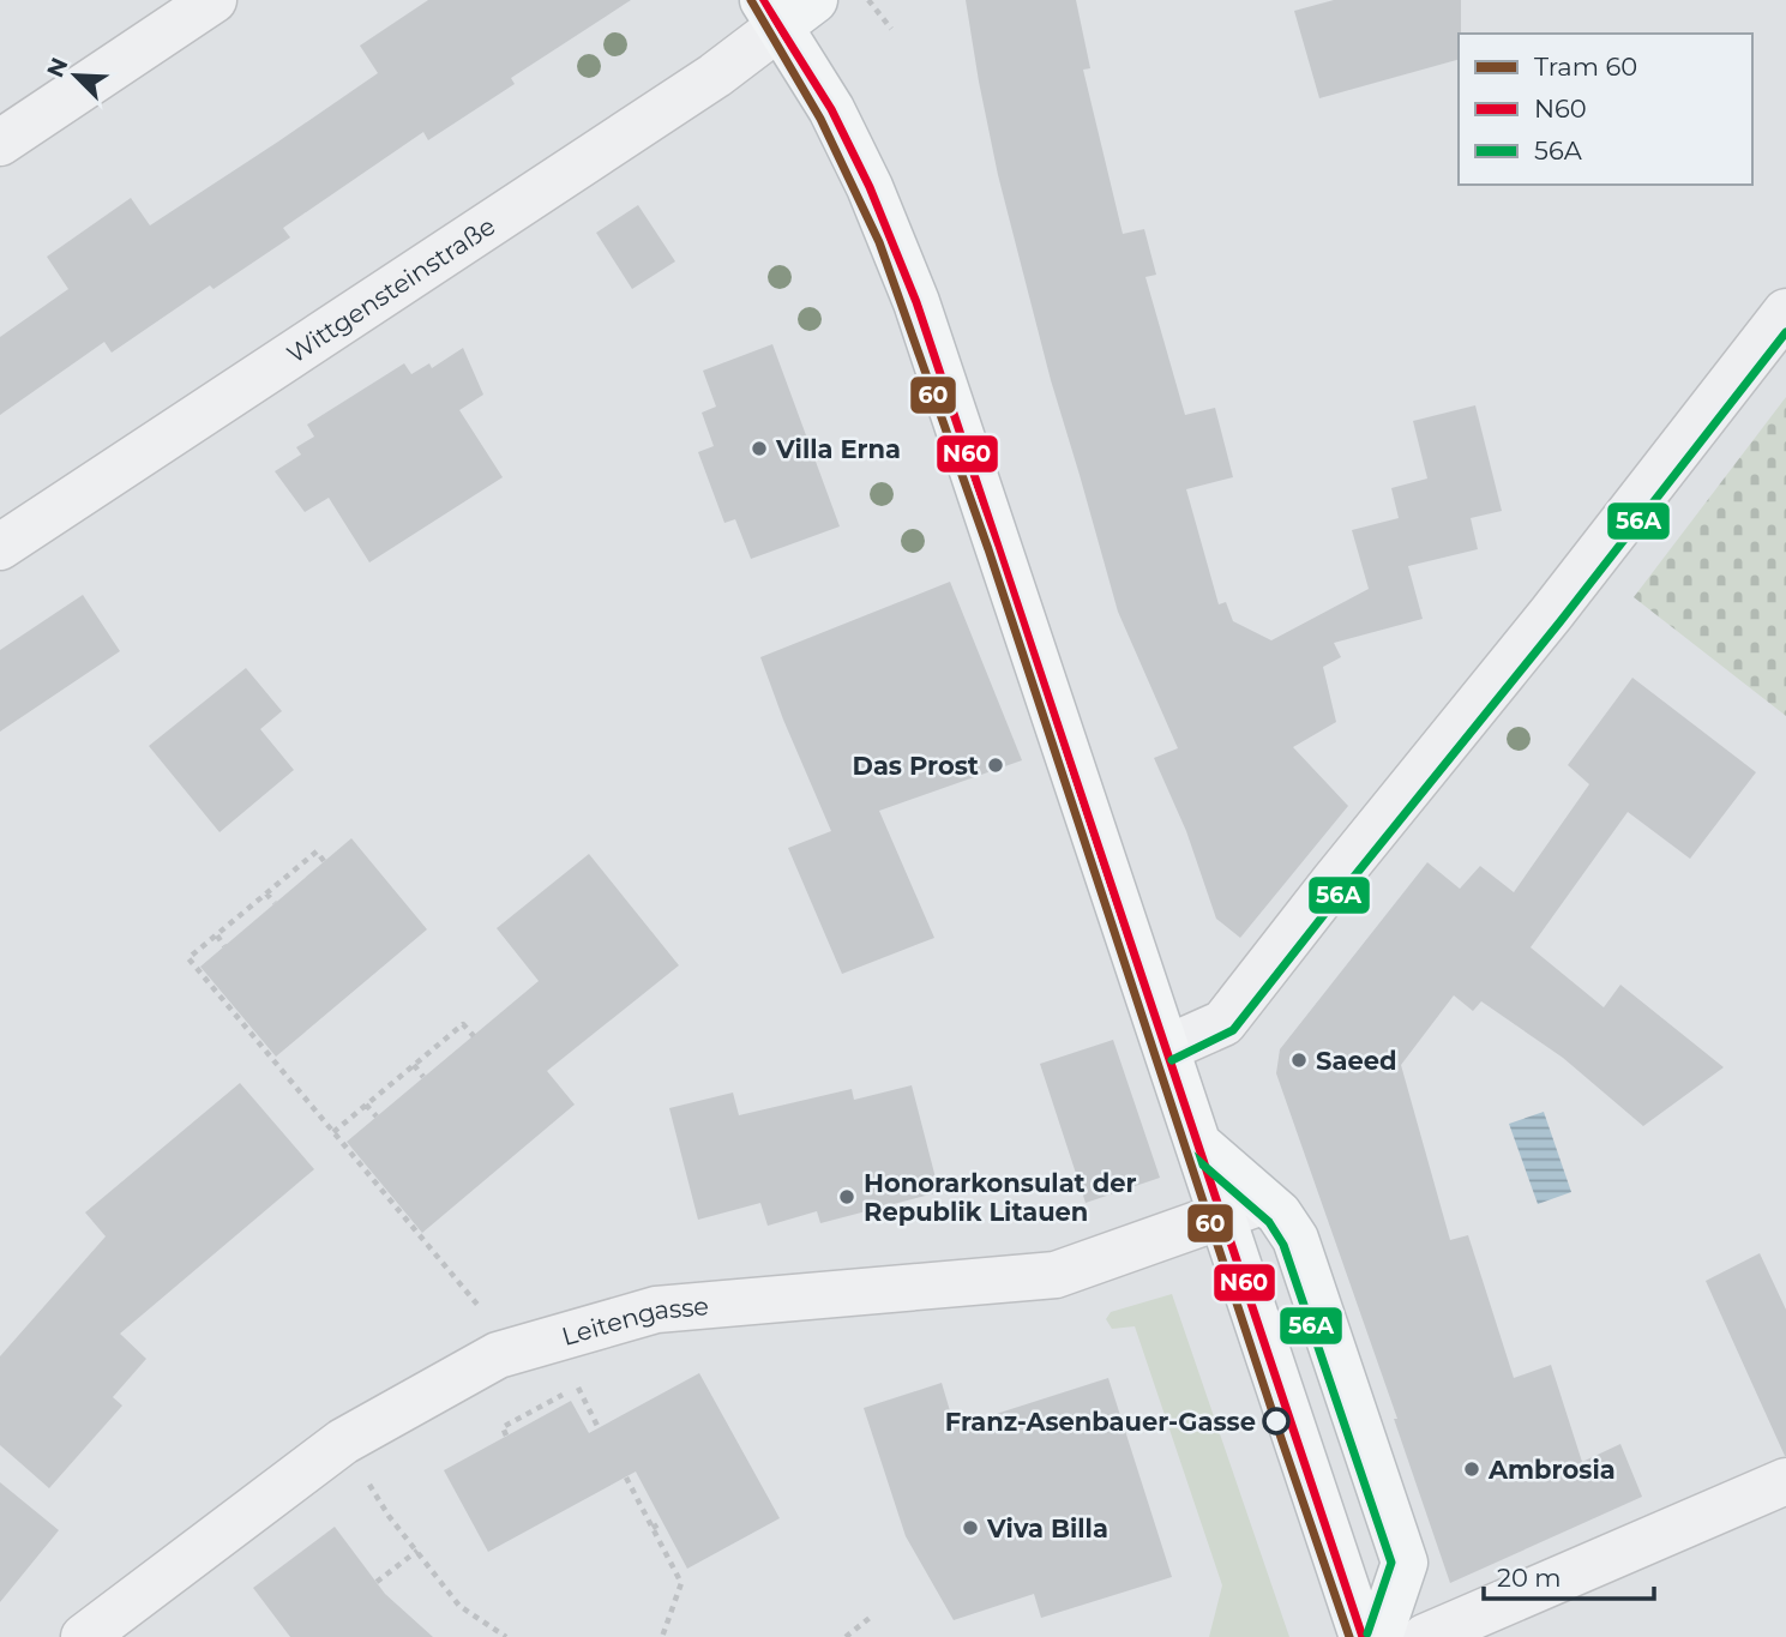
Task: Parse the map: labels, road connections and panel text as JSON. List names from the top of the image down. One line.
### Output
{"streets":{"street":["Wittgensteinstraße","Leitengasse"]},"places":["Villa Erna","Das Prost","Saeed","Honorarkonsulat der Republik Litauen","Franz-Asenbauer-Gasse","Ambrosia","Viva Billa"],"lines":["tram line 60","transit line N60","transit line 56A"],"legend":["Tram 60","N60","56A"],"scale_bar":"20 m","north":"top left"}
